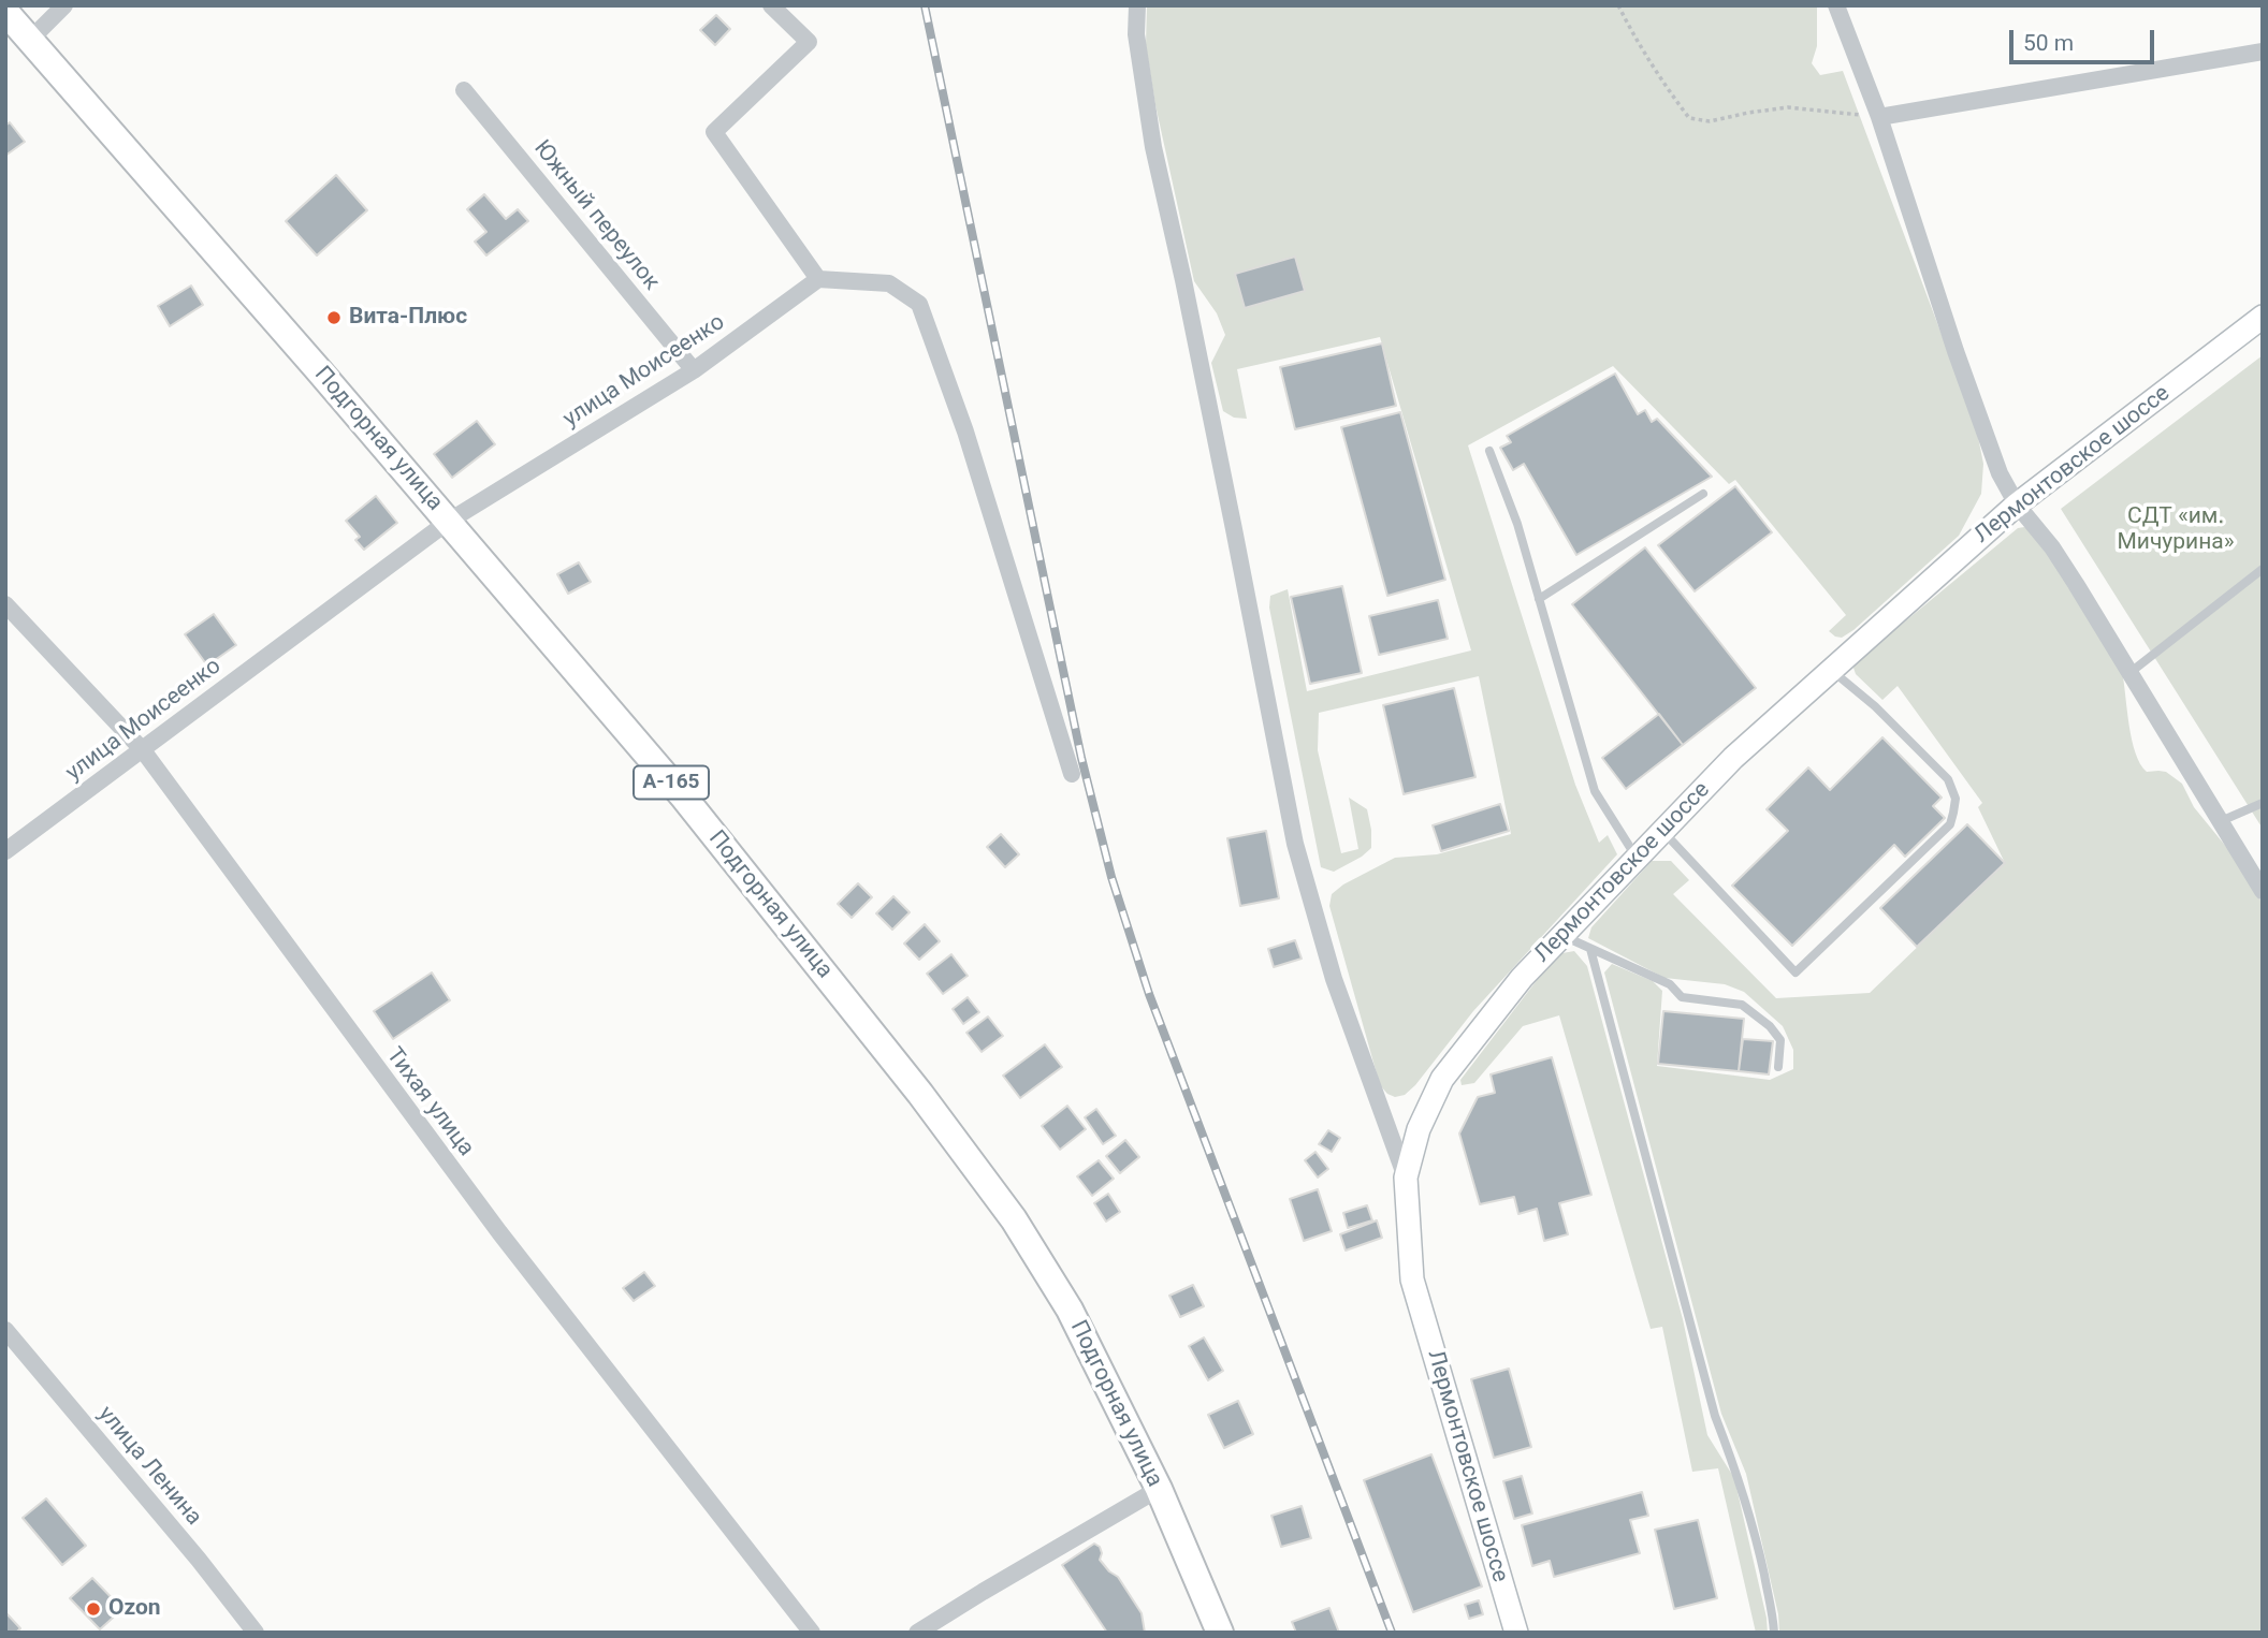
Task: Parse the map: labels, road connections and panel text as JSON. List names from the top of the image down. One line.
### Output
{"streets":{"main road":["Подгорная улица","А-165"],"street":["Южный переулок","улица Моисеенко","Лермонтовское шоссе","Тихая улица","улица Ленина"]},"crossings":[["Южный переулок","улица Моисеенко"],["улица Моисеенко","Подгорная улица"],["улица Моисеенко","Тихая улица"]],"parks":["СДТ «им. Мичурина»"],"places":["Вита-Плюс","Ozon"],"scale_bar":"50 m"}
